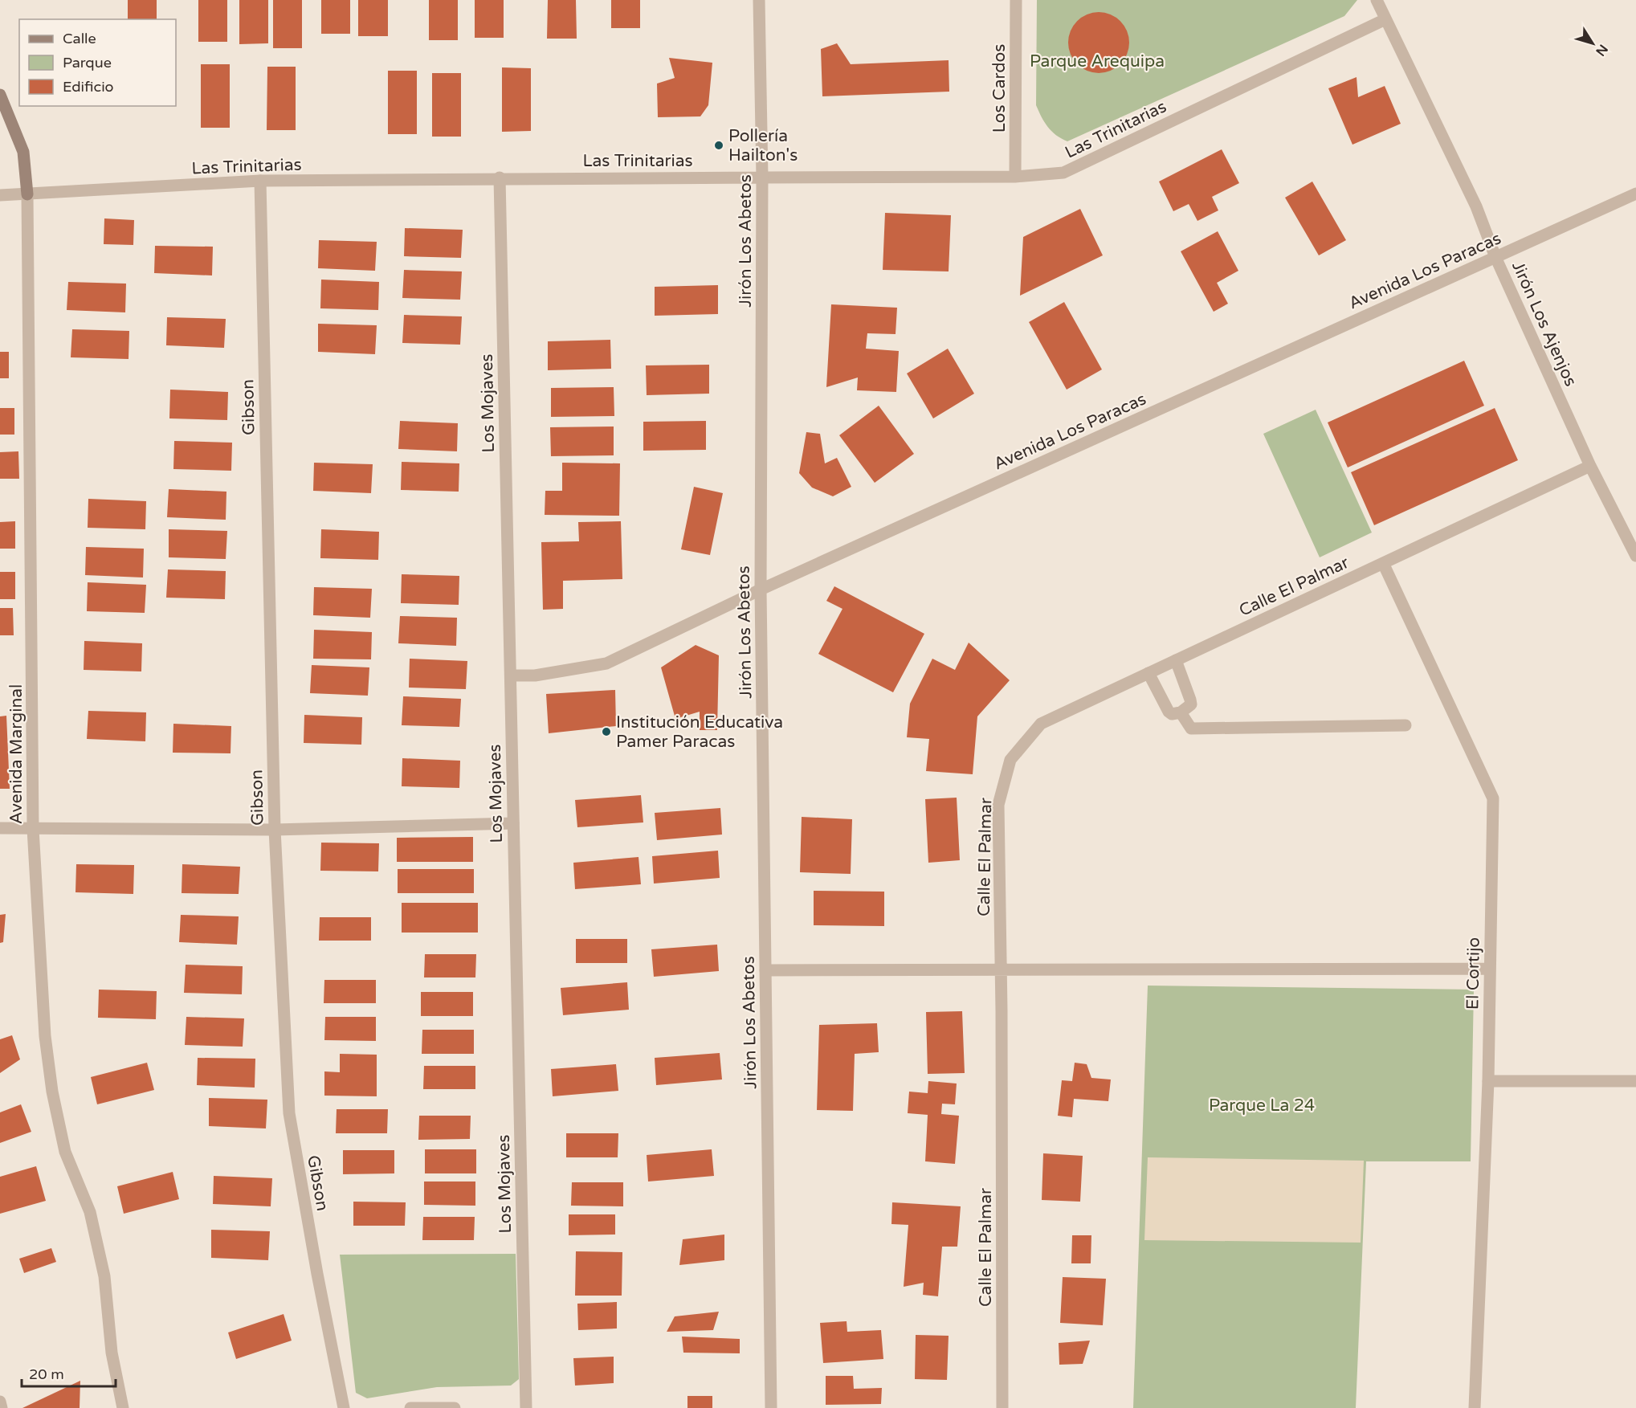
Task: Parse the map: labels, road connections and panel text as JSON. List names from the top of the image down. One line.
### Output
{"streets":{"main road":["Avenida Marginal"],"street":["Los Cardos","Las Trinitarias","Jirón Los Abetos","Avenida Los Paracas","Jirón Los Ajenjos","Los Mojaves","Gibson","Calle El Palmar","El Cortijo"]},"crossings":[["Los Cardos","Las Trinitarias"],["Las Trinitarias","Jirón Los Abetos"],["Las Trinitarias","Jirón Los Ajenjos"],["Las Trinitarias","Los Mojaves"],["Las Trinitarias","Gibson"],["Las Trinitarias","Avenida Marginal"],["Jirón Los Abetos","Avenida Los Paracas"],["Avenida Los Paracas","Jirón Los Ajenjos"],["Avenida Los Paracas","Los Mojaves"],["Jirón Los Ajenjos","Calle El Palmar"],["Calle El Palmar","El Cortijo"]],"parks":["Parque Arequipa","Parque La 24"],"places":["Pollería Hailton's","Institución Educativa Pamer Paracas"],"legend":["Calle","Parque","Edificio"],"scale_bar":"20 m","north":"bottom right"}
